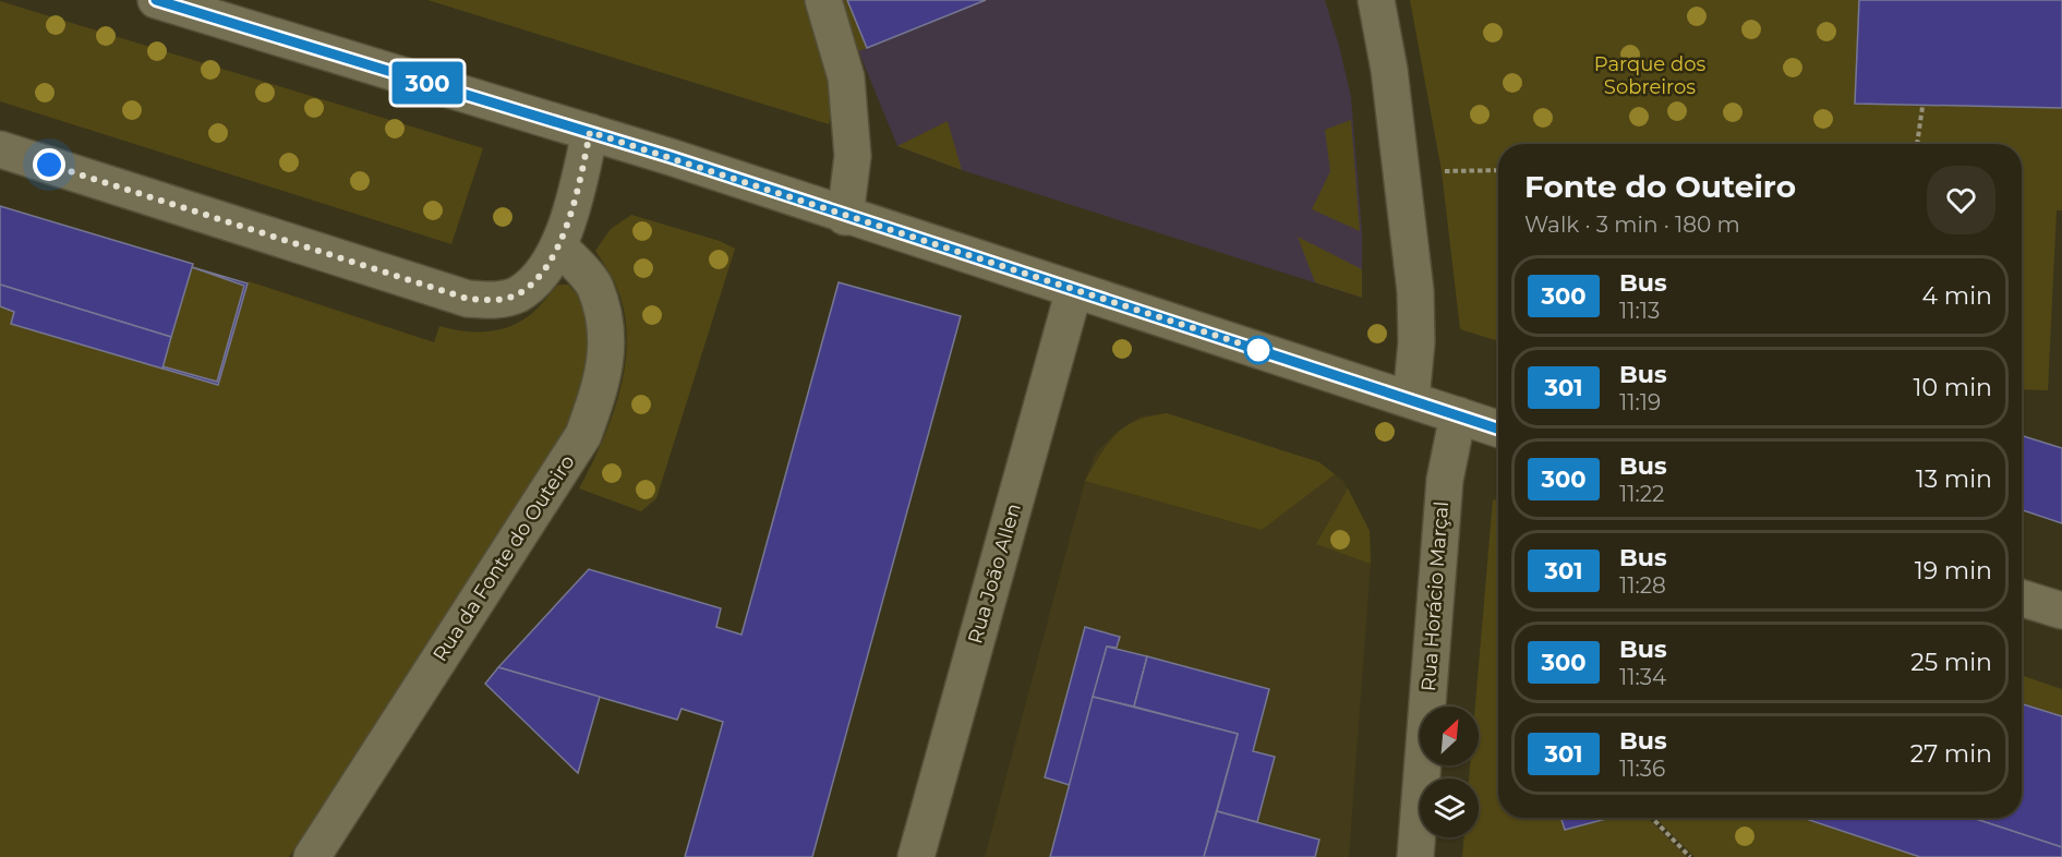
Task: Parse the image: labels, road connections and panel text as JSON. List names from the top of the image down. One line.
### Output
{"streets":{"street":["Rua da Fonte do Outeiro","Rua João Allen","Rua Horácio Marçal"]},"parks":["Parque dos Sobreiros"],"lines":["bus line 300"],"north":"top right","page":{"on_map":"300","heading":["Fonte do Outeiro","Walk · 3 min · 180 m"],"list":[{"mark":"300","name":"Bus","note":"11:13","value":"4 min"},{"mark":"301","name":"Bus","note":"11:19","value":"10 min"},{"mark":"300","name":"Bus","note":"11:22","value":"13 min"},{"mark":"301","name":"Bus","note":"11:28","value":"19 min"},{"mark":"300","name":"Bus","note":"11:34","value":"25 min"},{"mark":"301","name":"Bus","note":"11:36","value":"27 min"}]}}
